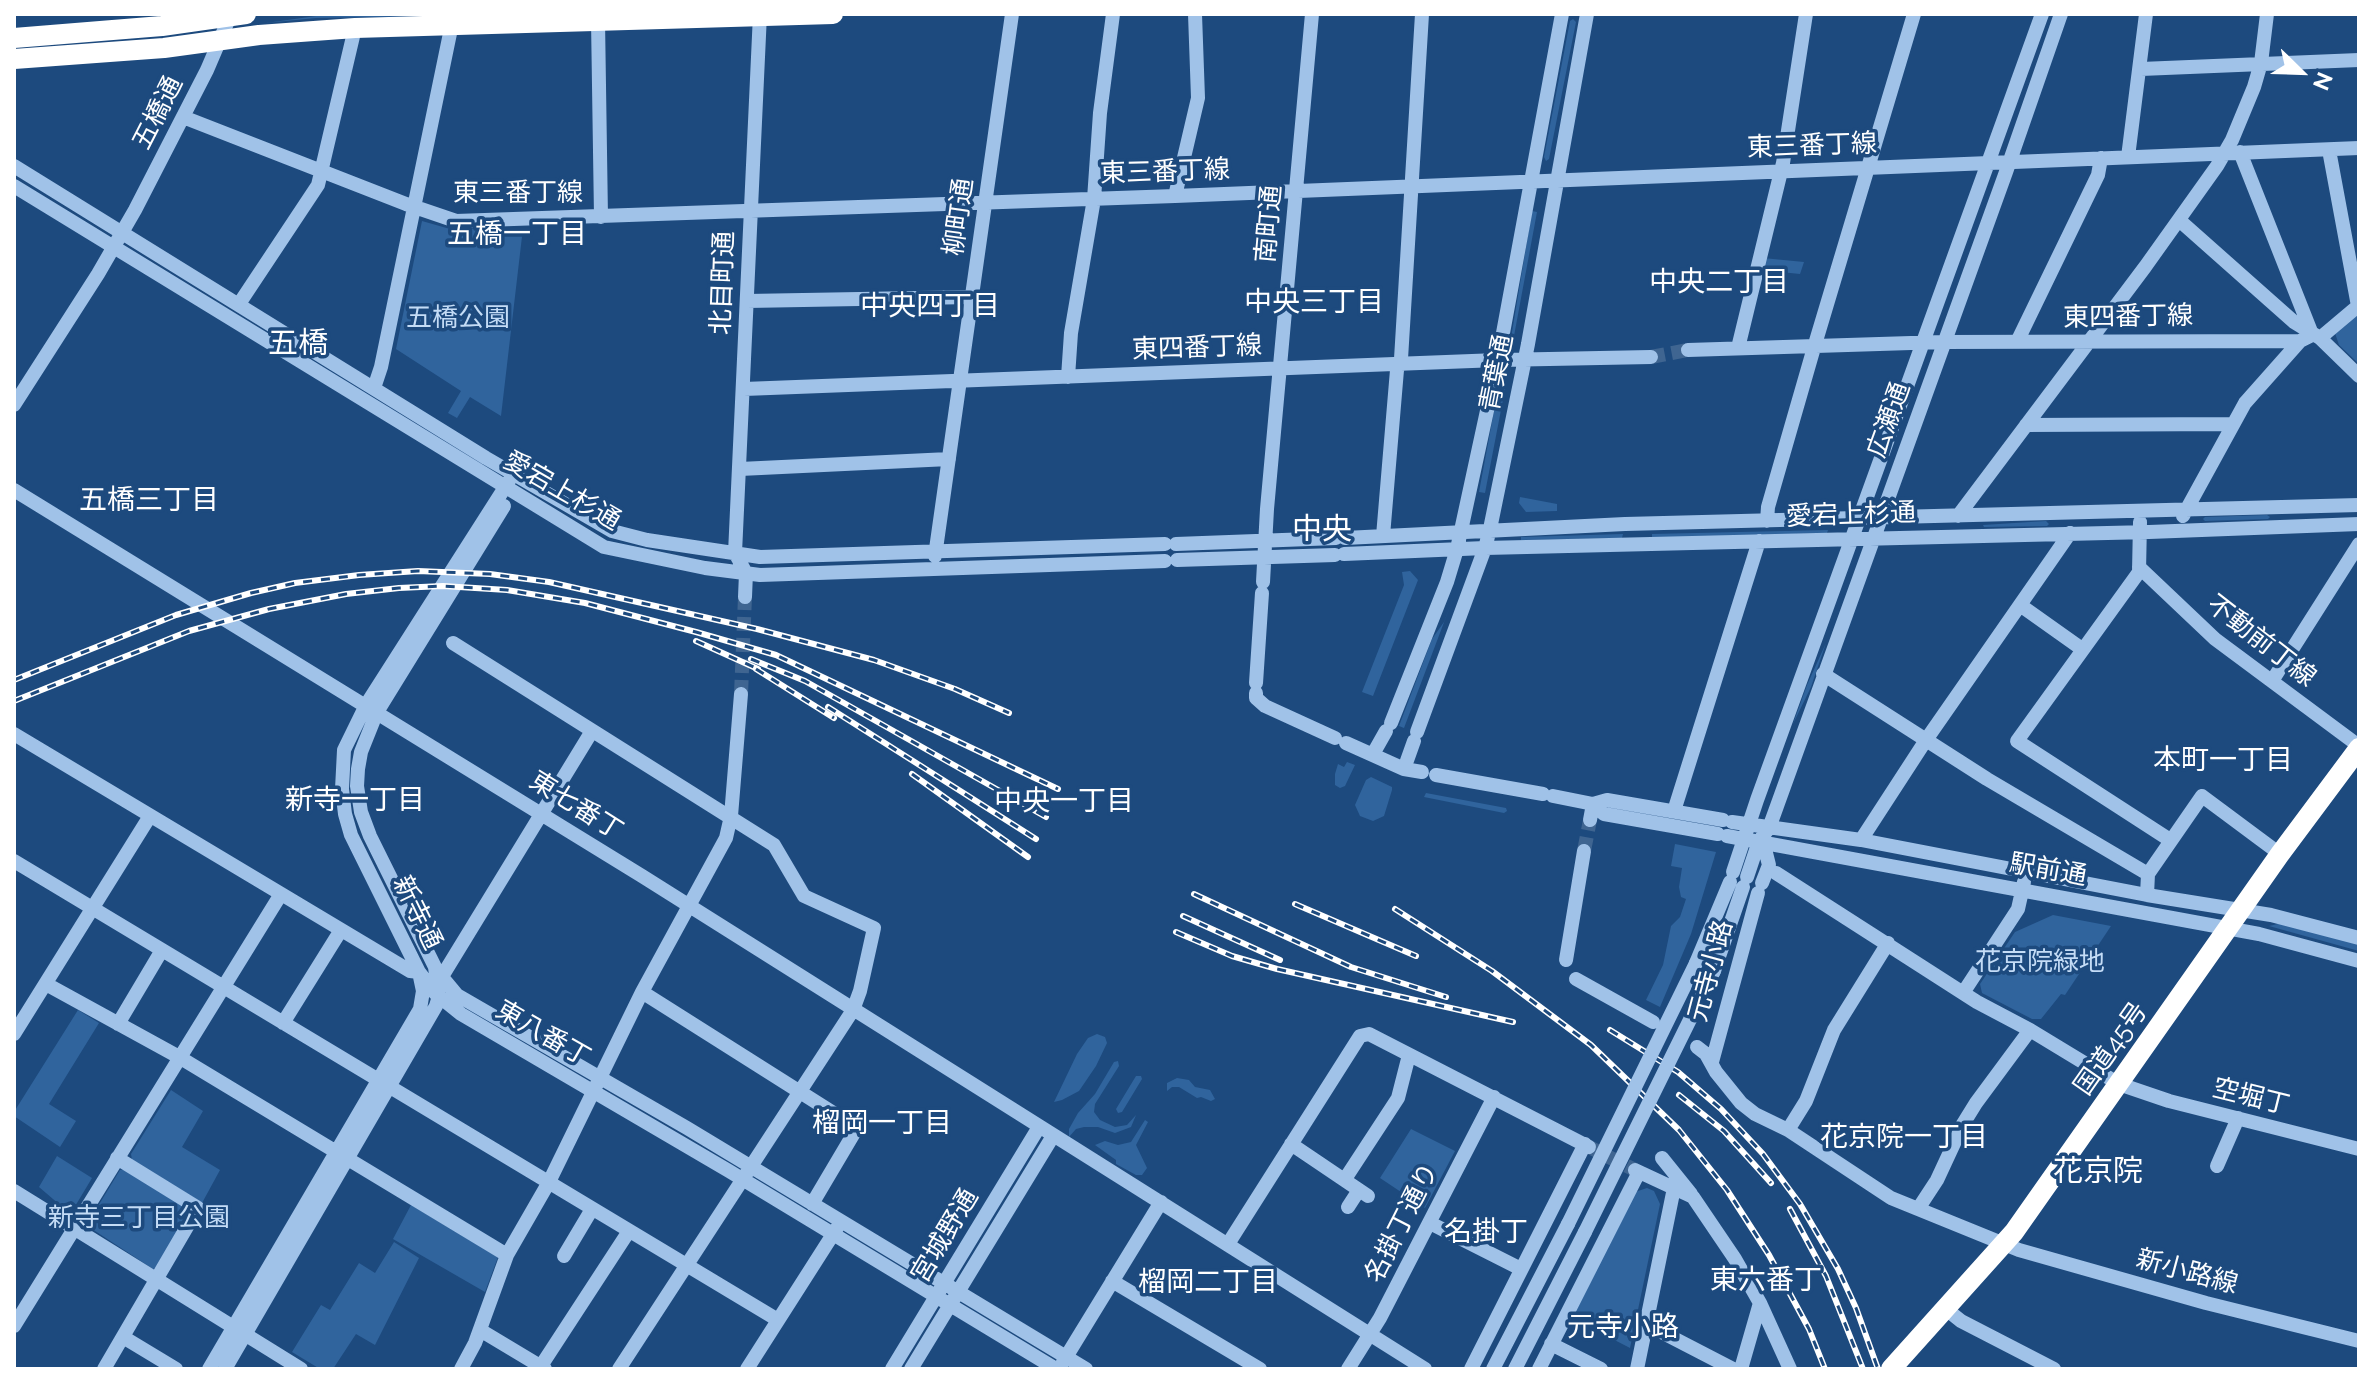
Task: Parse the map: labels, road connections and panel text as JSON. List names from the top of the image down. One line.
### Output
{"streets":{"highway":["国道45号"],"street":["五橋通","東三番丁線","柳町通","南町通","北目町通","東四番丁線","青葉通","広瀬通","愛宕上杉通","不動前丁線","東七番丁","駅前通","新寺通","元寺小路","東八番丁","空堀丁","名掛丁通り","宮城野通","新小路線"]},"crossings":[["五橋通","東三番丁線"],["五橋通","愛宕上杉通"],["東三番丁線","柳町通"],["東三番丁線","南町通"],["東三番丁線","北目町通"],["東三番丁線","青葉通"],["東三番丁線","広瀬通"],["柳町通","東四番丁線"],["柳町通","愛宕上杉通"],["南町通","東四番丁線"],["南町通","愛宕上杉通"],["南町通","駅前通"],["北目町通","東四番丁線"],["北目町通","愛宕上杉通"],["東四番丁線","青葉通"],["東四番丁線","広瀬通"],["青葉通","愛宕上杉通"],["青葉通","駅前通"],["広瀬通","愛宕上杉通"],["広瀬通","駅前通"],["愛宕上杉通","新寺通"],["不動前丁線","国道45号"],["東七番丁","新寺通"],["東七番丁","宮城野通"],["駅前通","国道45号"],["新寺通","東八番丁"],["元寺小路","空堀丁"],["元寺小路","新小路線"],["東八番丁","宮城野通"],["国道45号","空堀丁"],["国道45号","新小路線"]],"districts":["五橋一丁目","中央二丁目","中央三丁目","中央四丁目","五橋","五橋三丁目","中央","本町一丁目","新寺一丁目","中央一丁目","榴岡一丁目","花京院一丁目","花京院","名掛丁","東六番丁","榴岡二丁目","元寺小路"],"parks":["五橋公園","花京院緑地","新寺三丁目公園"],"north":"bottom right"}
